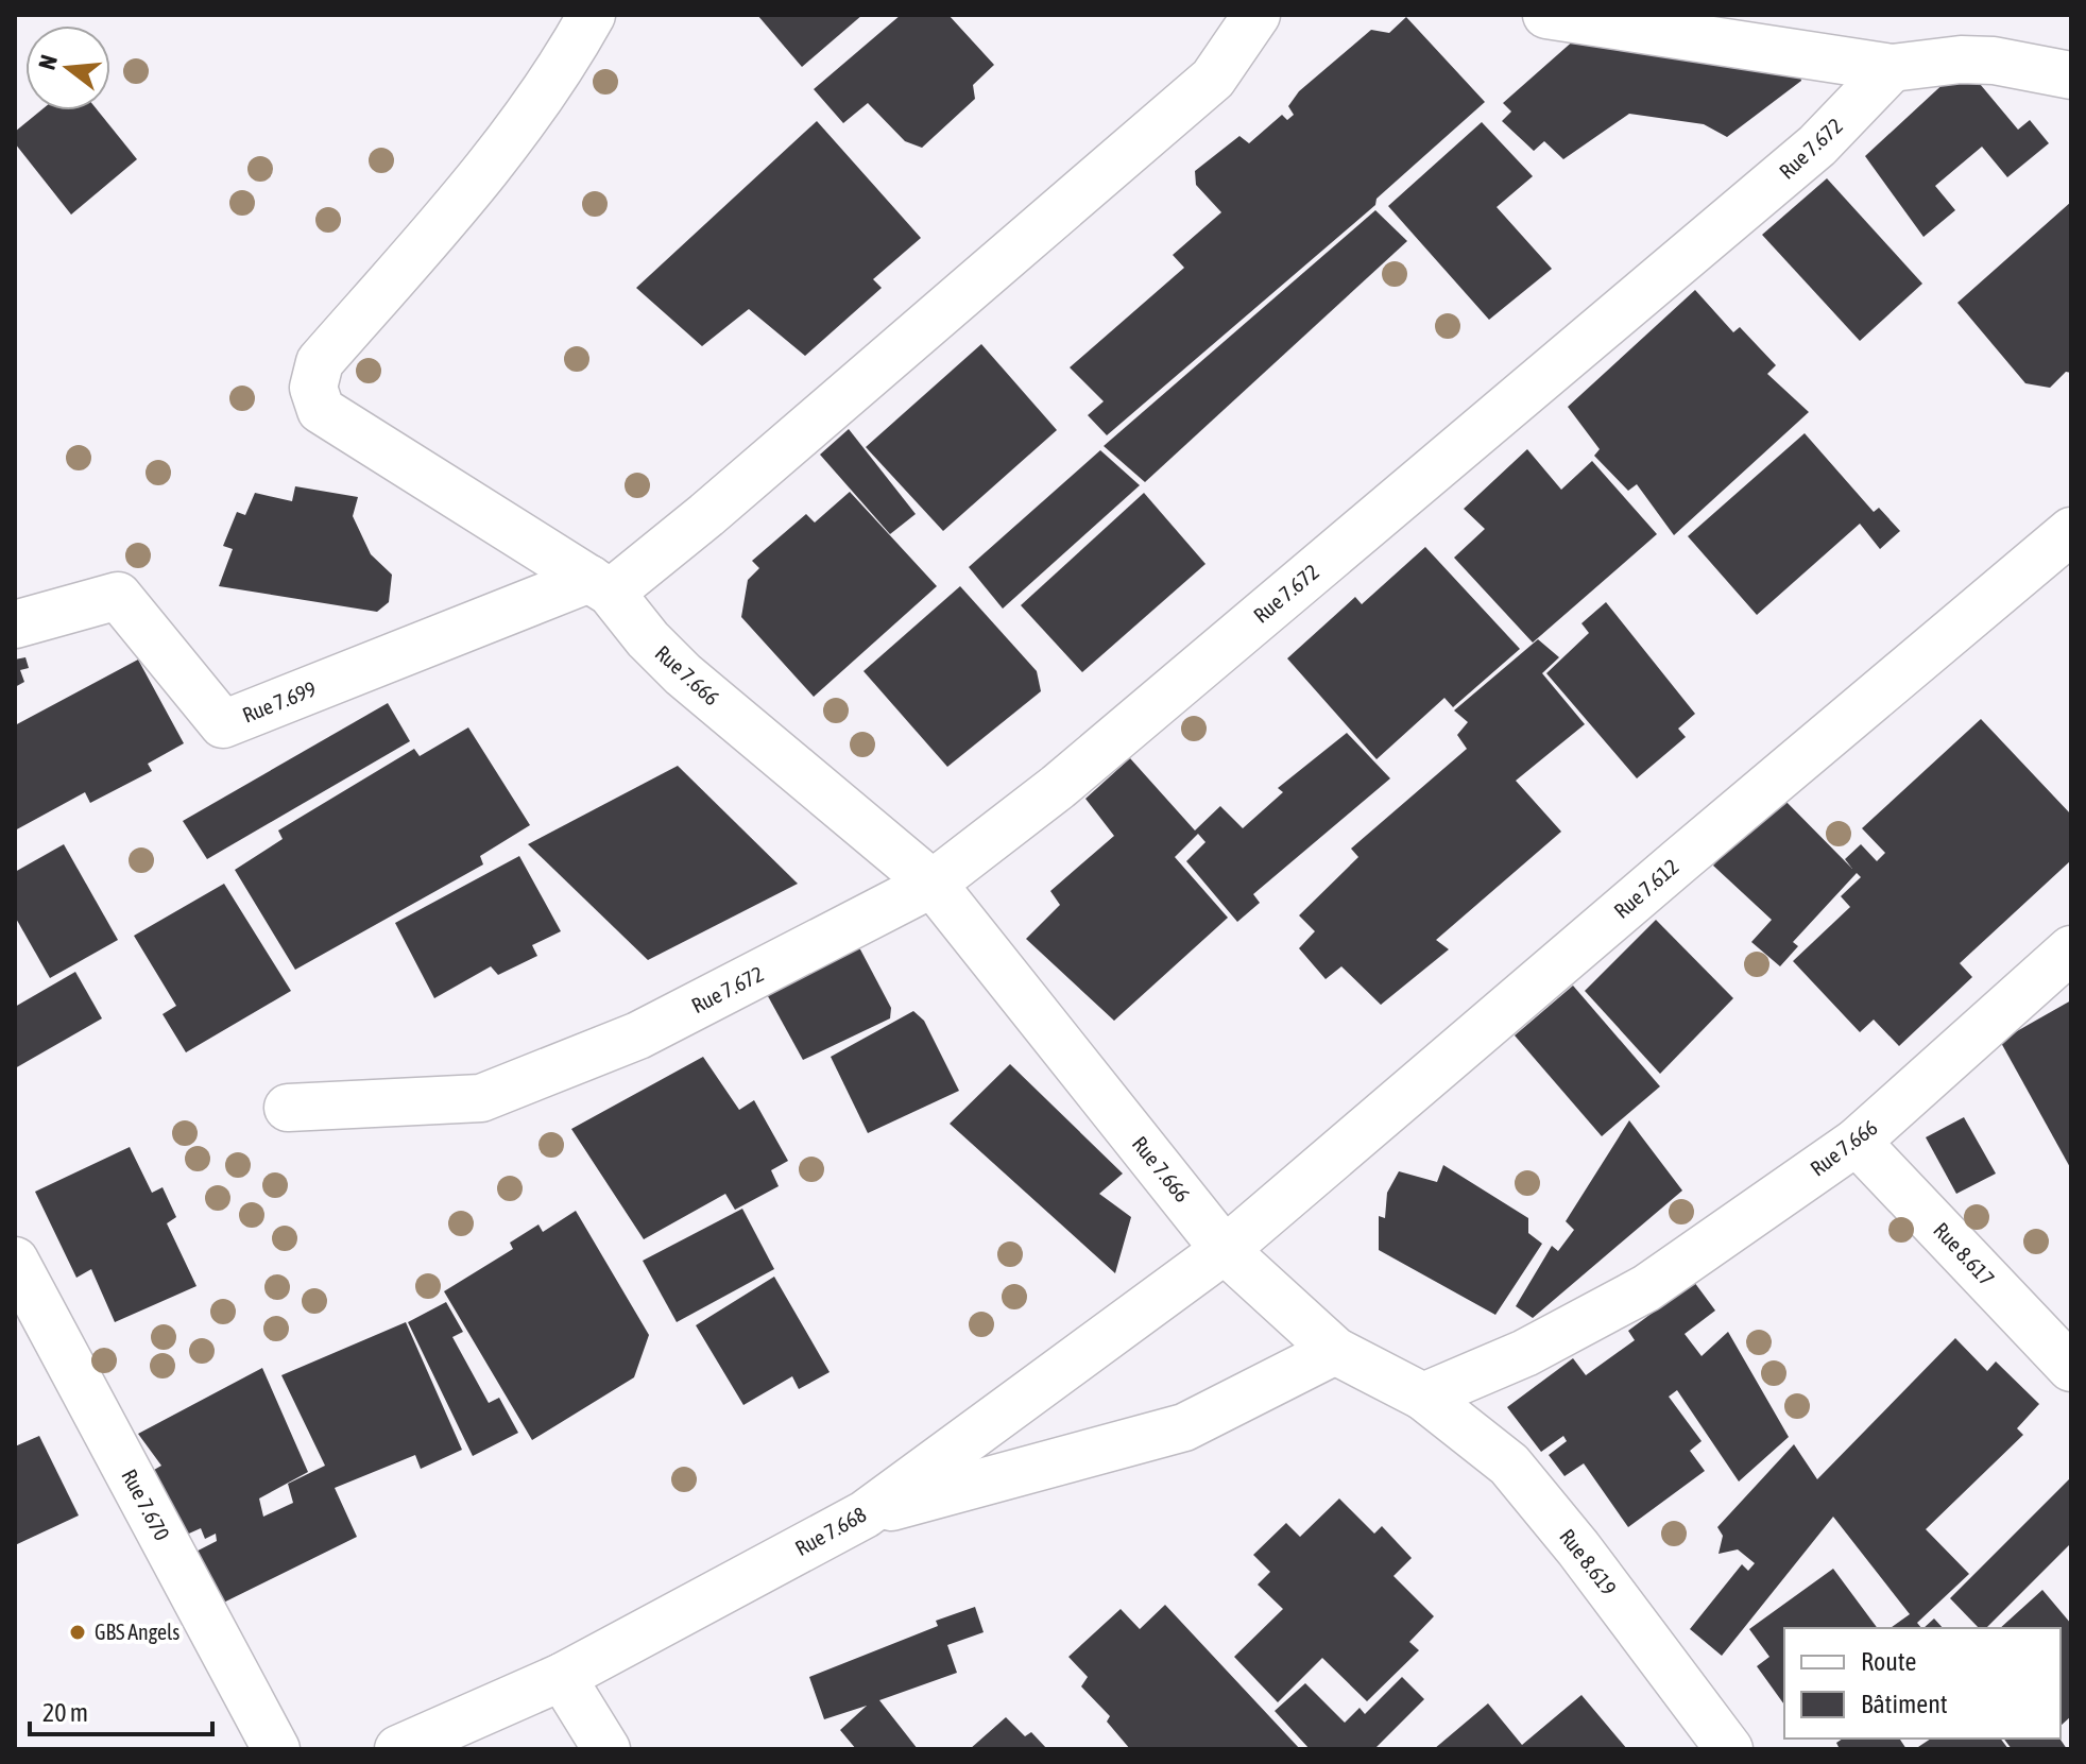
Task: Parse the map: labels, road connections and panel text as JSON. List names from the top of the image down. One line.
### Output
{"streets":{"street":["Rue 7.672","Rue 7.666","Rue 7.699","Rue 7.612","Rue 8.617","Rue 7.670","Rue 7.668","Rue 8.619"]},"crossings":[["Rue 7.672","Rue 7.666"],["Rue 7.666","Rue 7.699"],["Rue 7.666","Rue 7.612"],["Rue 7.666","Rue 8.617"],["Rue 7.666","Rue 7.668"],["Rue 7.666","Rue 8.619"],["Rue 7.612","Rue 7.668"]],"places":["GBS Angels"],"legend":["Route","Bâtiment"],"scale_bar":"20 m","north":"left"}
